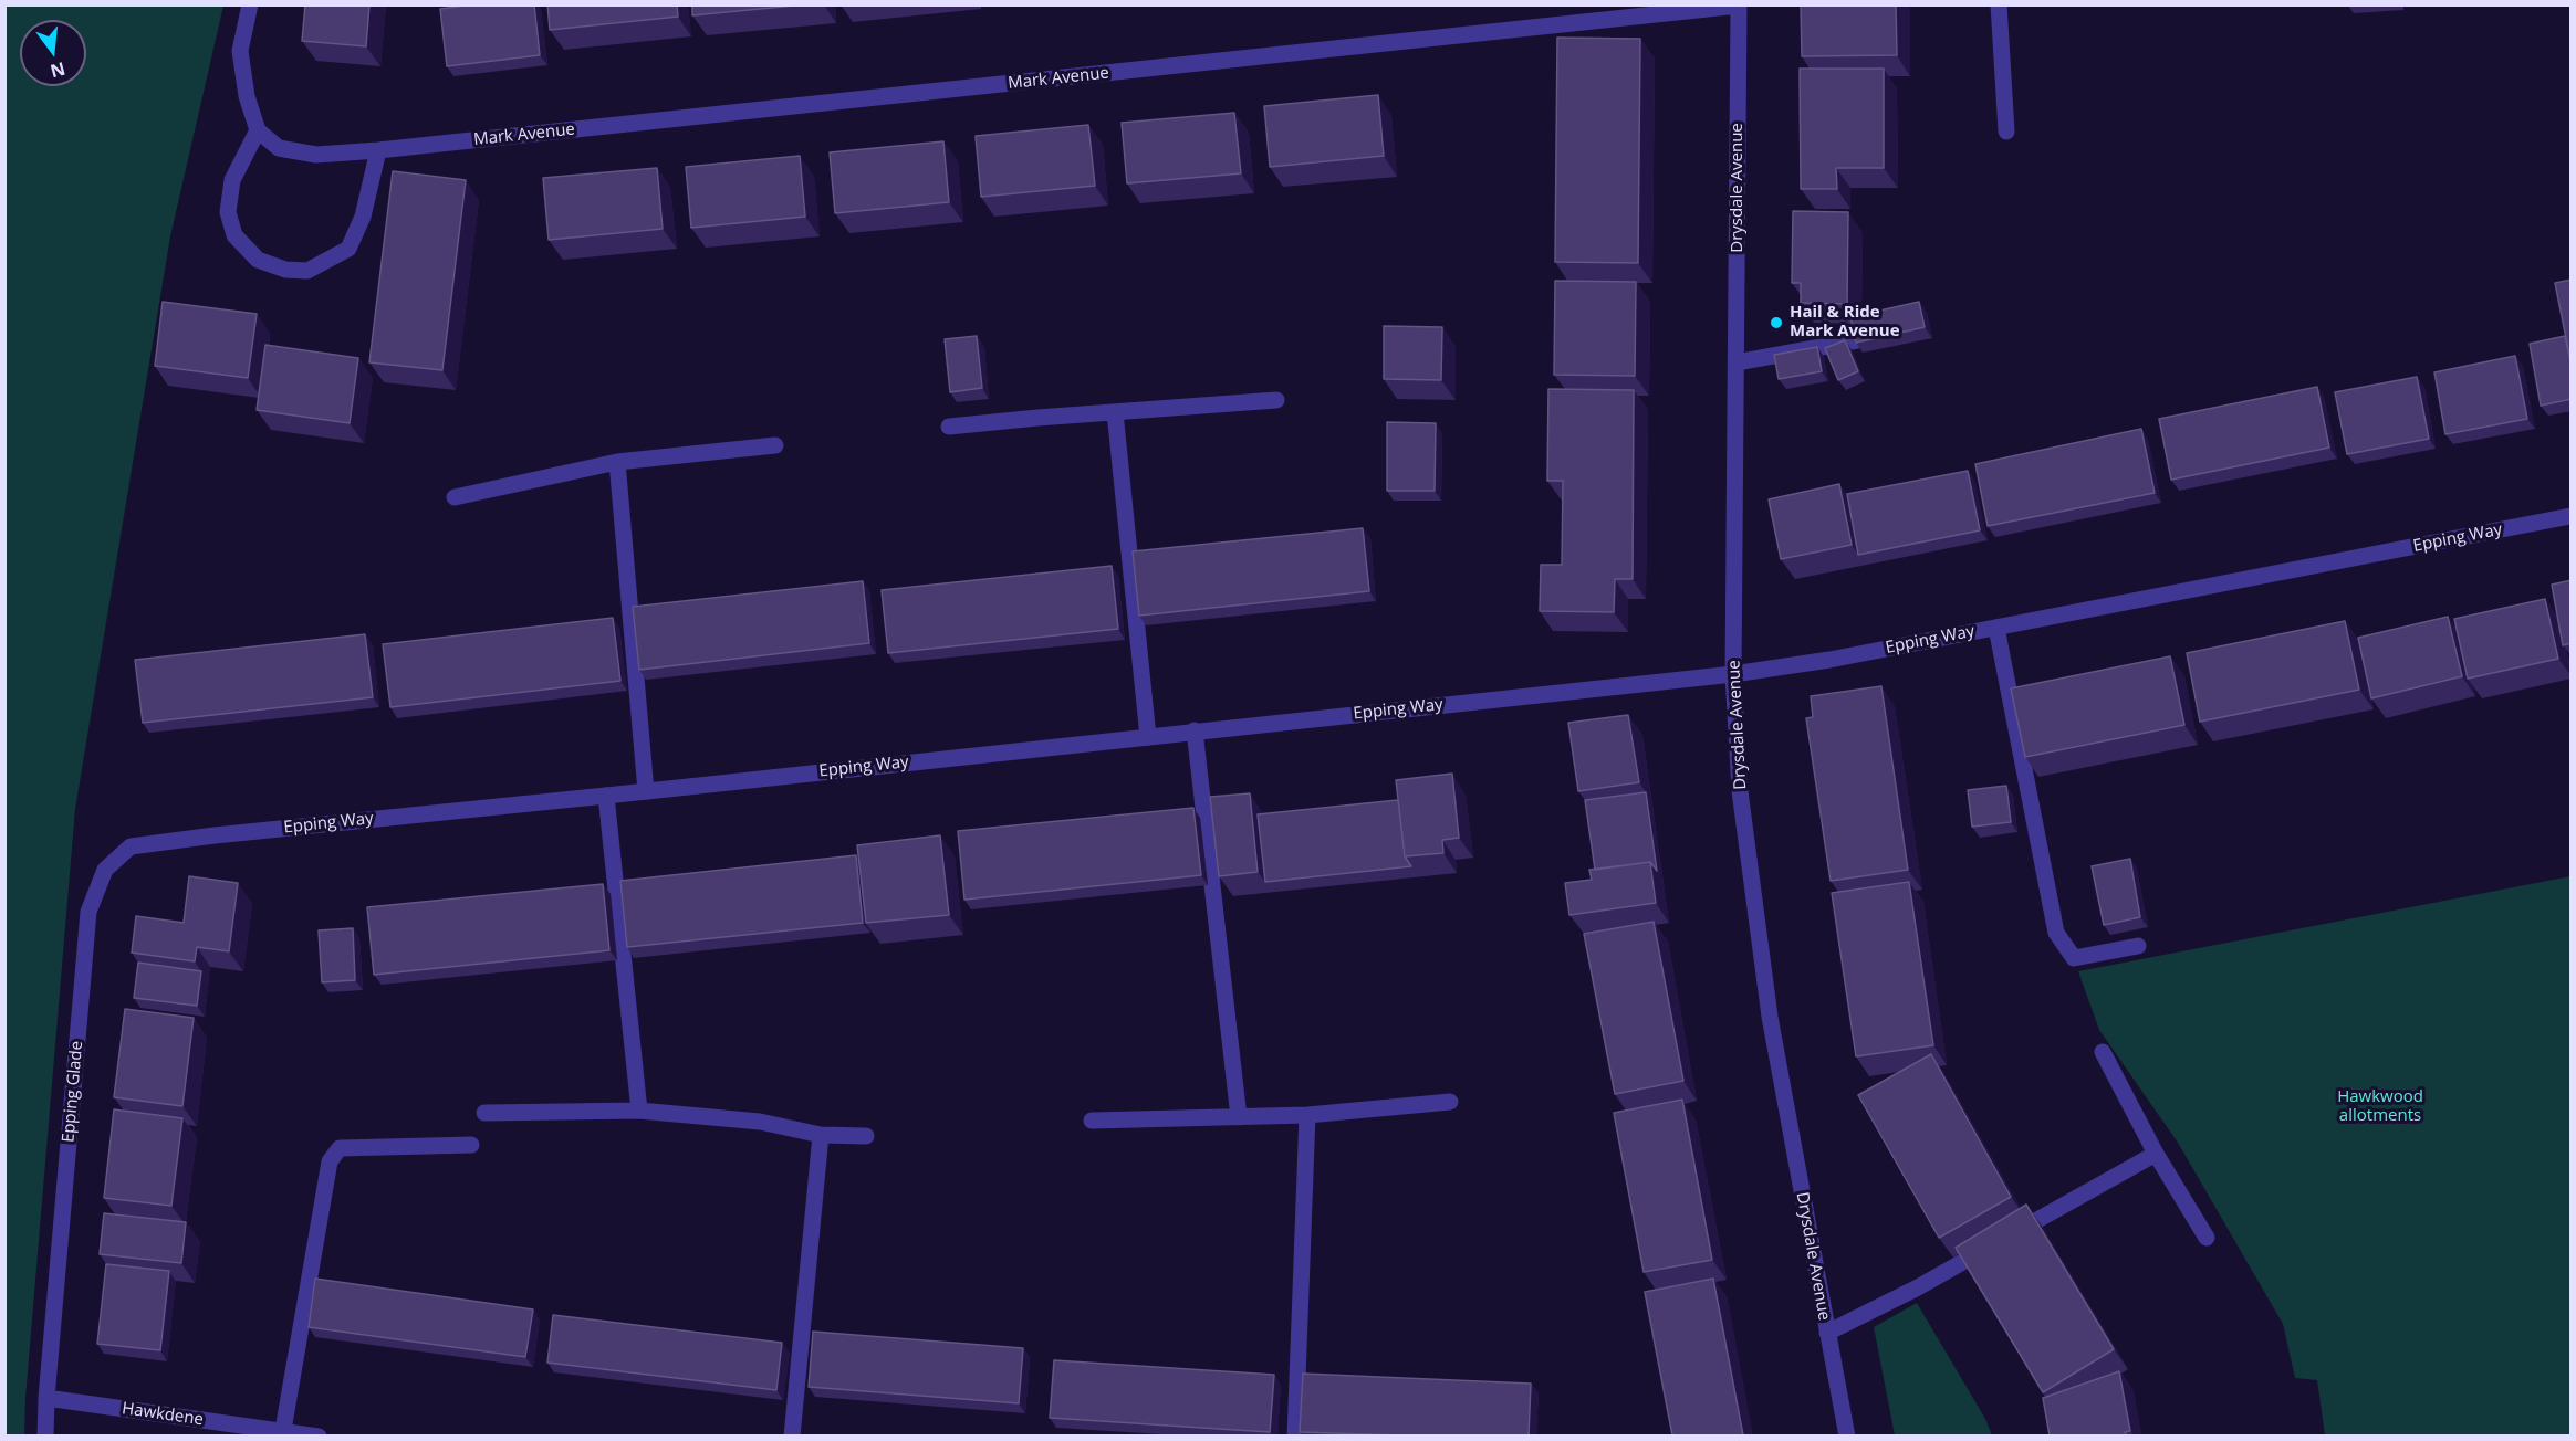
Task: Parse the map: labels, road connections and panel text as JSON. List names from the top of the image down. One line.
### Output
{"streets":{"street":["Mark Avenue","Drysdale Avenue","Epping Way","Epping Glade","Hawkdene"]},"crossings":[["Mark Avenue","Drysdale Avenue"],["Drysdale Avenue","Epping Way"],["Epping Way","Epping Glade"],["Epping Glade","Hawkdene"]],"parks":["Hawkwood allotments"],"places":["Hail & Ride Mark Avenue"],"north":"bottom"}
